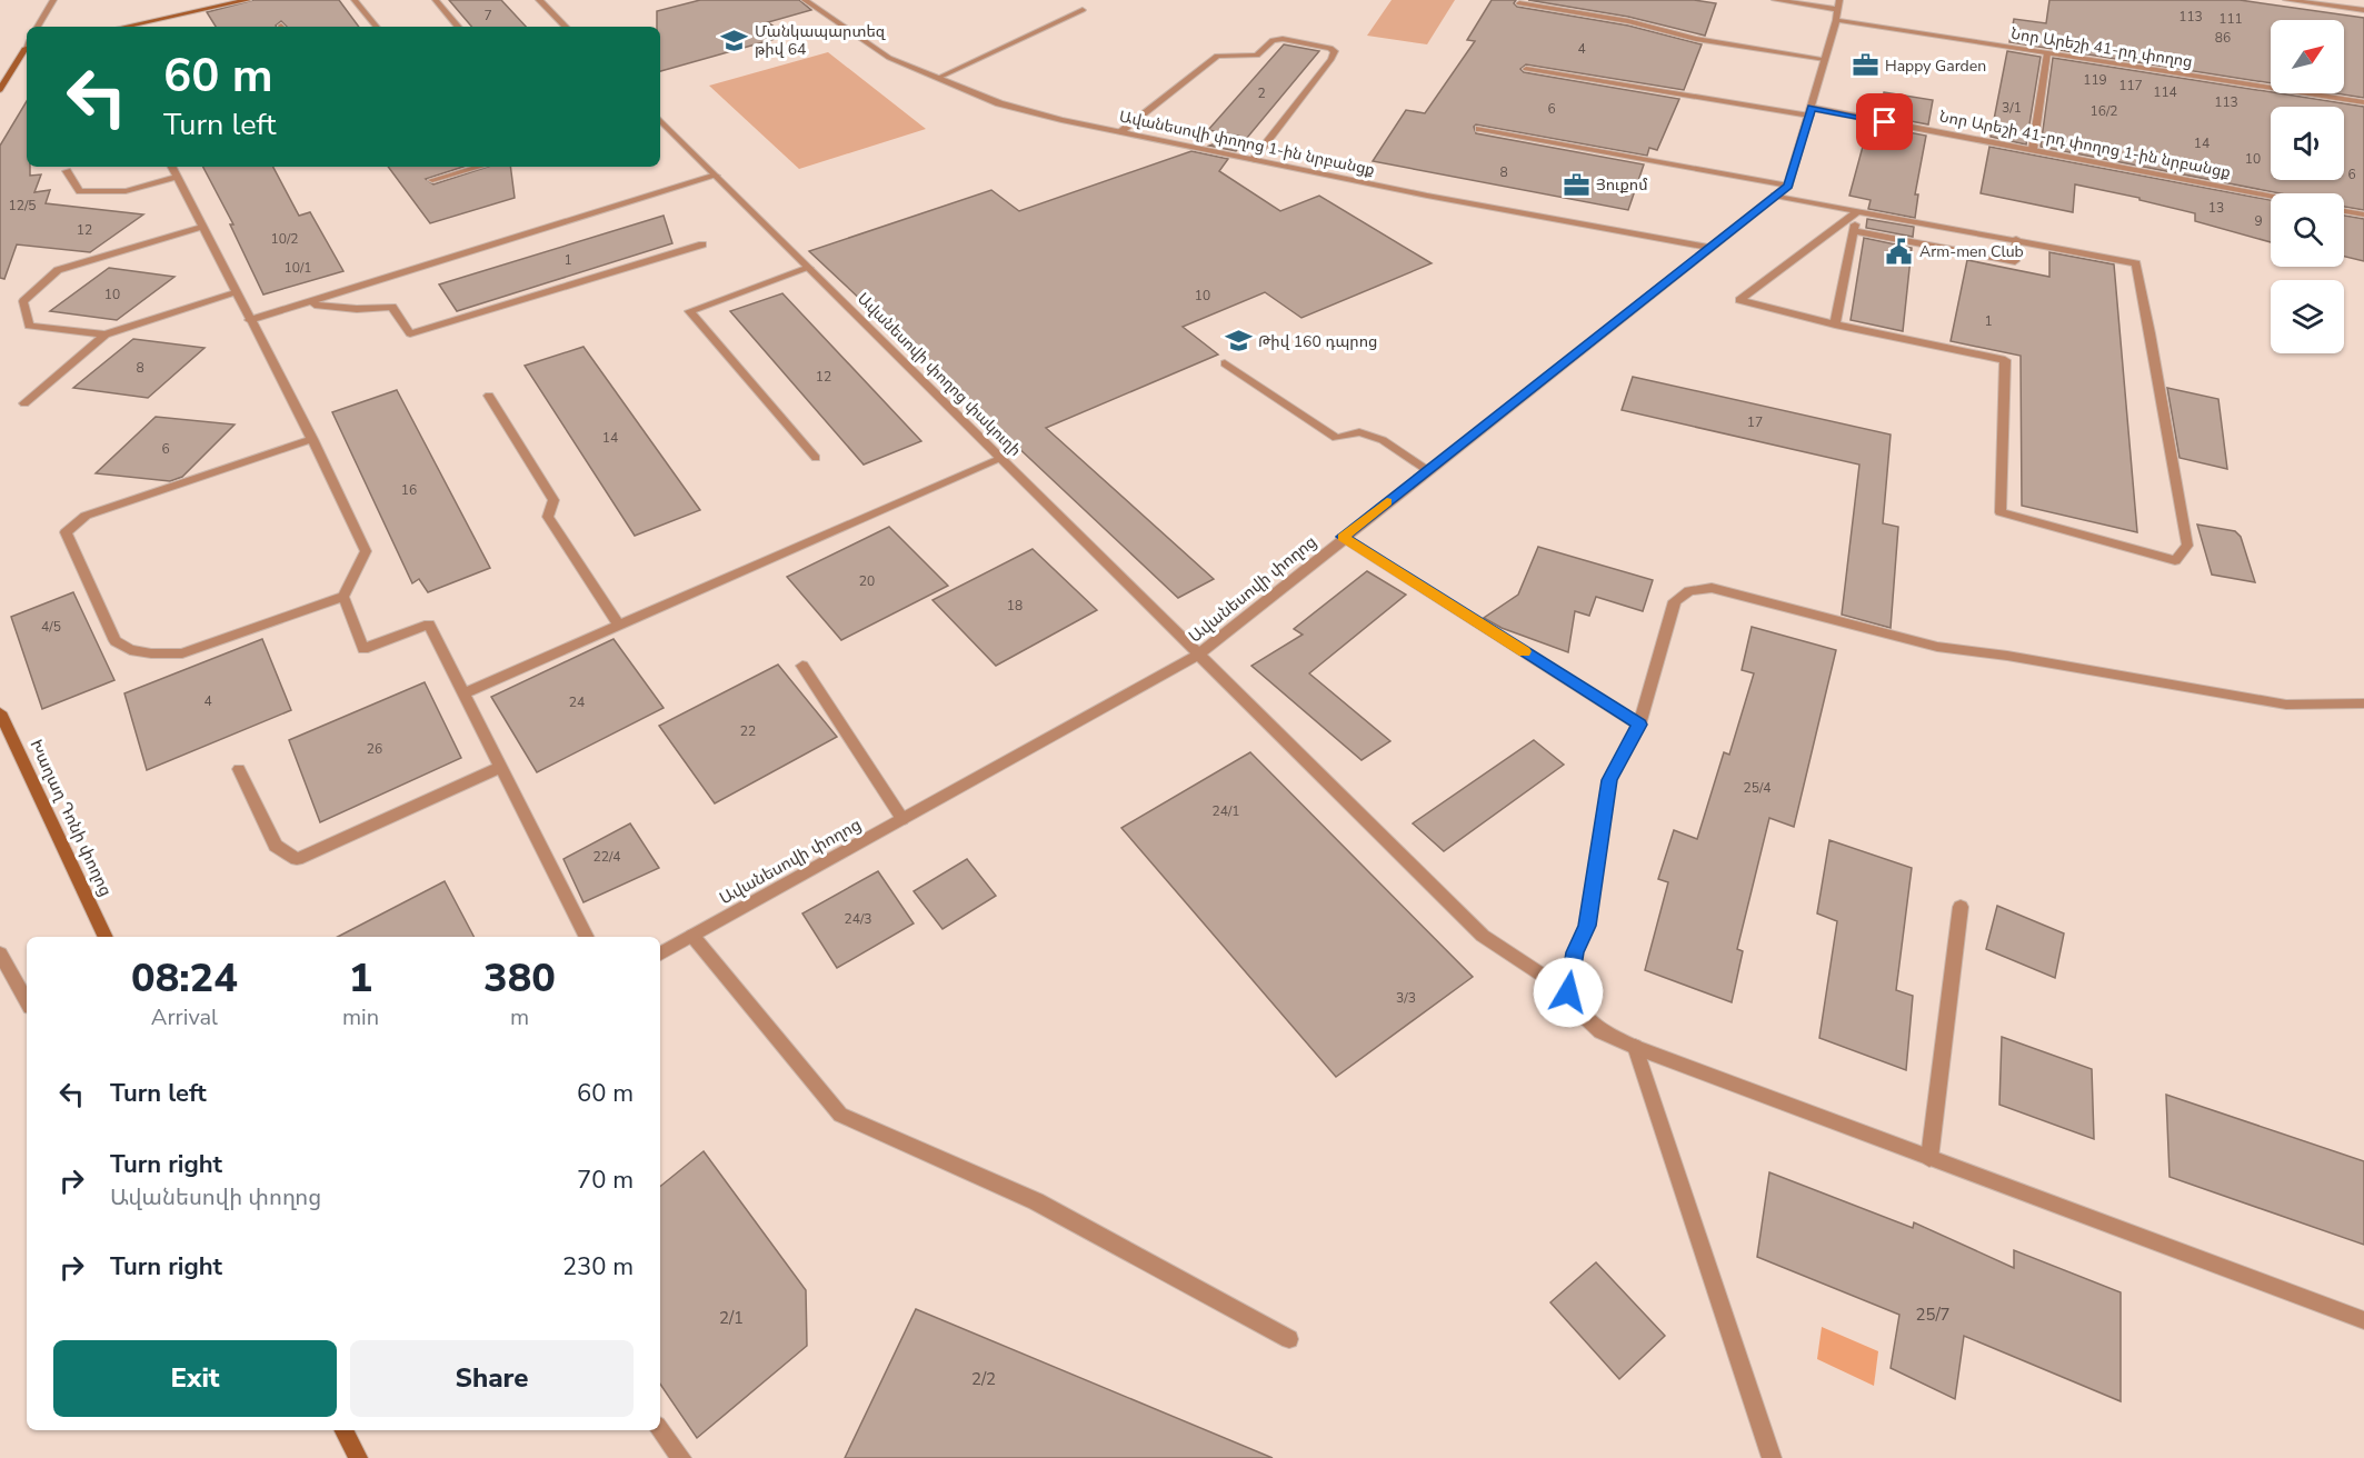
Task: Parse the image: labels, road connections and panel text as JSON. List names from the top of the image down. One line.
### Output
{"streets":{"street":["Նոր Արեշի 41-րդ փողոց","Ավանեսովի փողոց 1-ին նրբանցք","Նոր Արեշի 41-րդ փողոց 1-ին նրբանցք","Ավանեսովի փողոց փակուղի","Ավանեսովի փողոց","Խաղաղ Դոնի փողոց"]},"crossings":[["Ավանեսովի փողոց 1-ին նրբանցք","Ավանեսովի փողոց"],["Ավանեսովի փողոց փակուղի","Ավանեսովի փողոց"]],"places":{"school or university":["Մանկապարտեզ թիվ 64","Թիվ 160 դպրոց"],"office":["Happy Garden","Յուքոմ"],"public building":["Arm-men Club"]},"house_numbers":["7","113","111","86","4","119","117","114","2","113","3/1","6","16/2","14","10","8","6","12/5","13","9","12","10/2","1","10/1","10","10","1","8","12","17","14","6","16","20","18","4/5","4","24","22","26","25/4","24/1","22/4","24/3","3/3","25/7","2/1","2/2"],"north":"top right","page":{"turn":["60 m","Turn left"],"eta":["08:24","Arrival","1","min","380","m"],"list":[{"name":"Turn left","value":"60 m"},{"name":"Turn right","note":"Ավանեսովի փողոց","value":"70 m"},{"name":"Turn right","value":"230 m"}],"buttons":["Exit","Share"]}}
